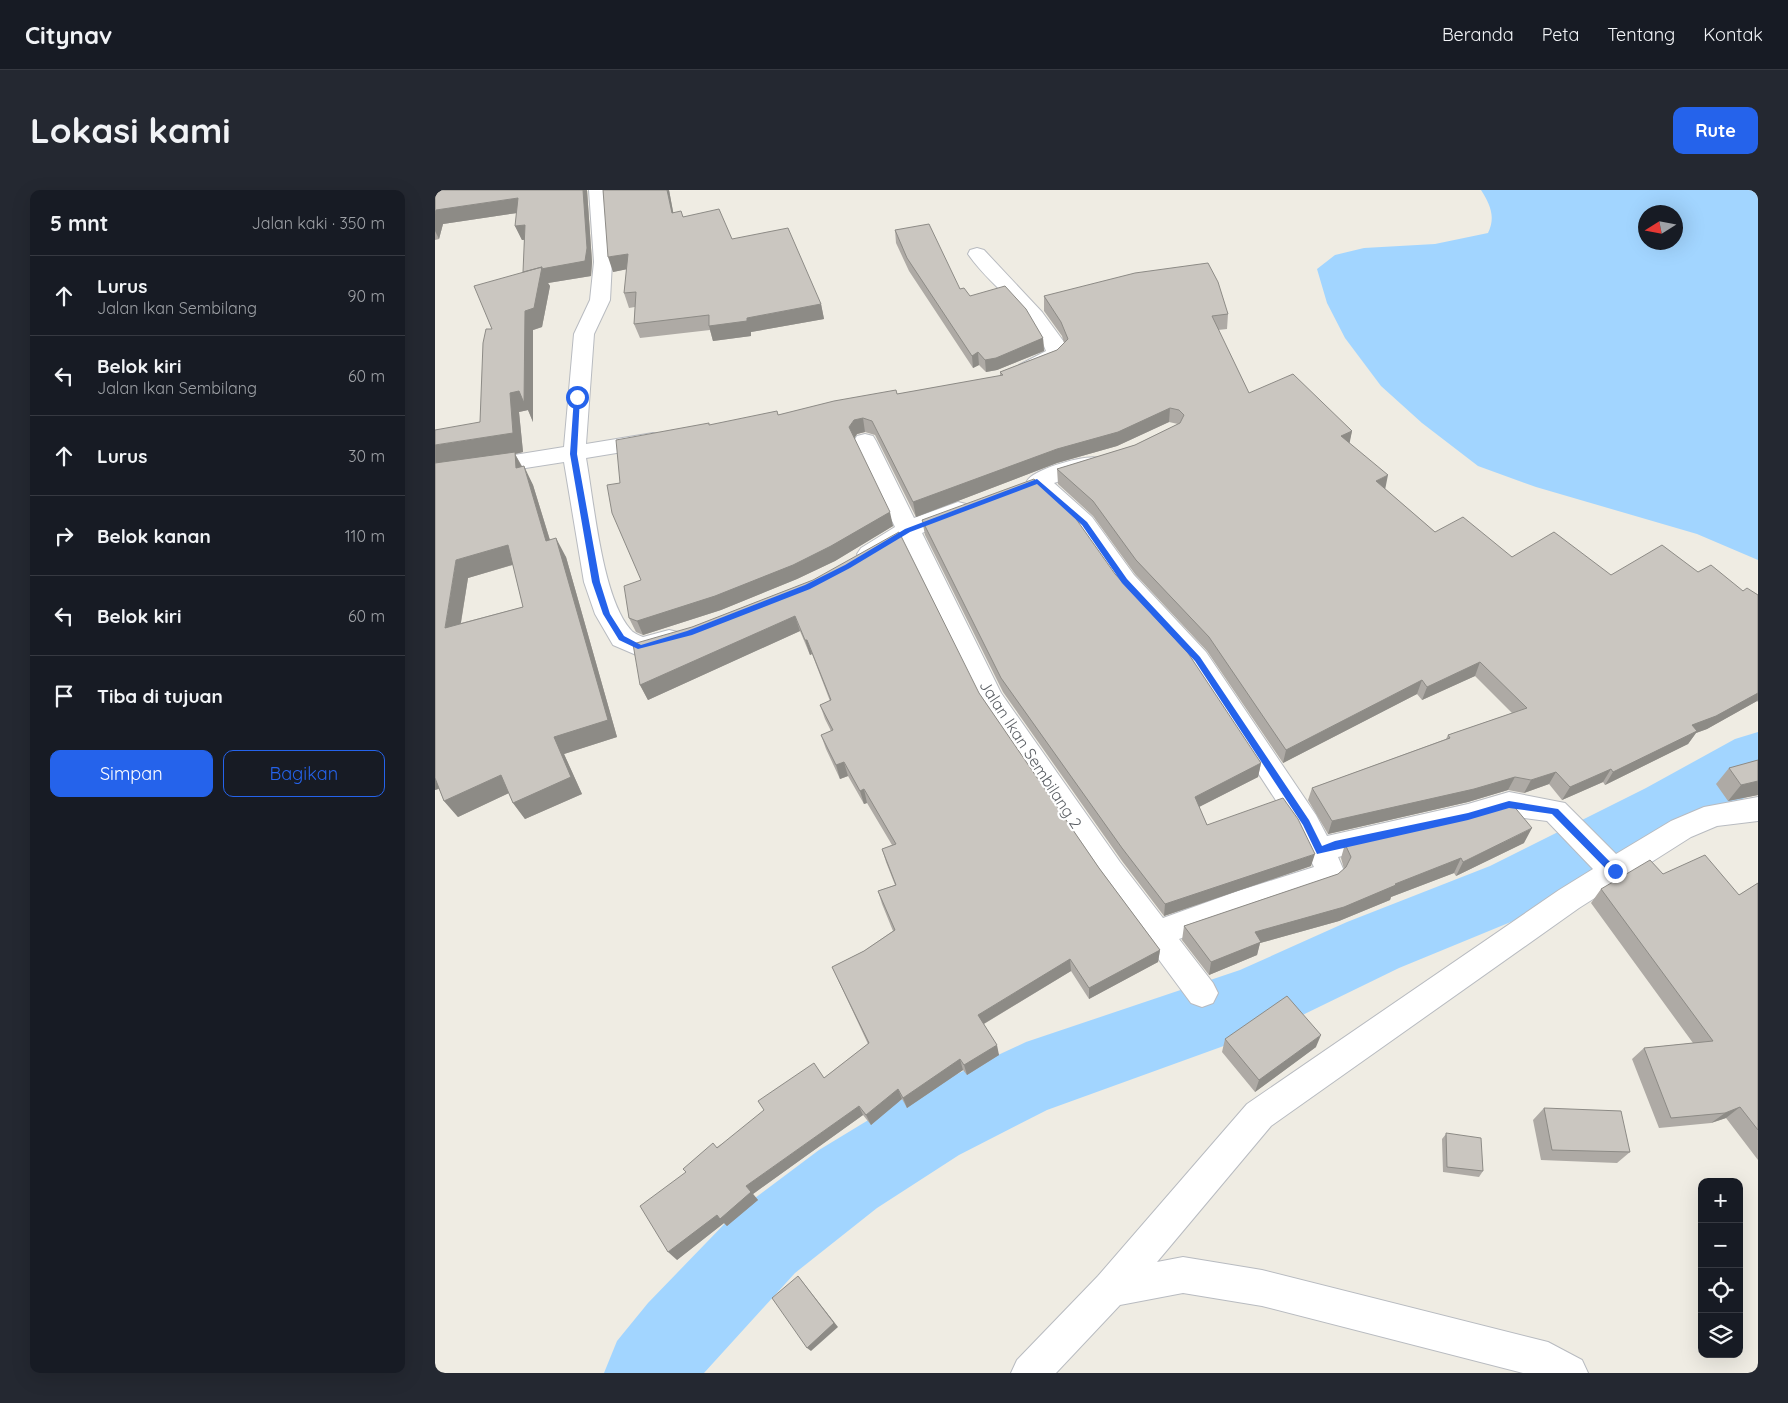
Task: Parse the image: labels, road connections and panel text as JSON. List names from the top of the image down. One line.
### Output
{"streets":{"street":["Jalan Ikan Sembilang 2"]},"north":"left","page":{"header":"Citynav","nav":["Beranda","Peta","Tentang","Kontak"],"buttons":["Rute",["Simpan","Bagikan"]],"title":"Lokasi kami","heading":["5 mnt","Jalan kaki · 350 m"],"list":[["Lurus","Jalan Ikan Sembilang","90 m"],["Belok kiri","Jalan Ikan Sembilang","60 m"],["Lurus","30 m"],["Belok kanan","110 m"],["Belok kiri","60 m"],"Tiba di tujuan"],"map_buttons":["+","−"]}}
